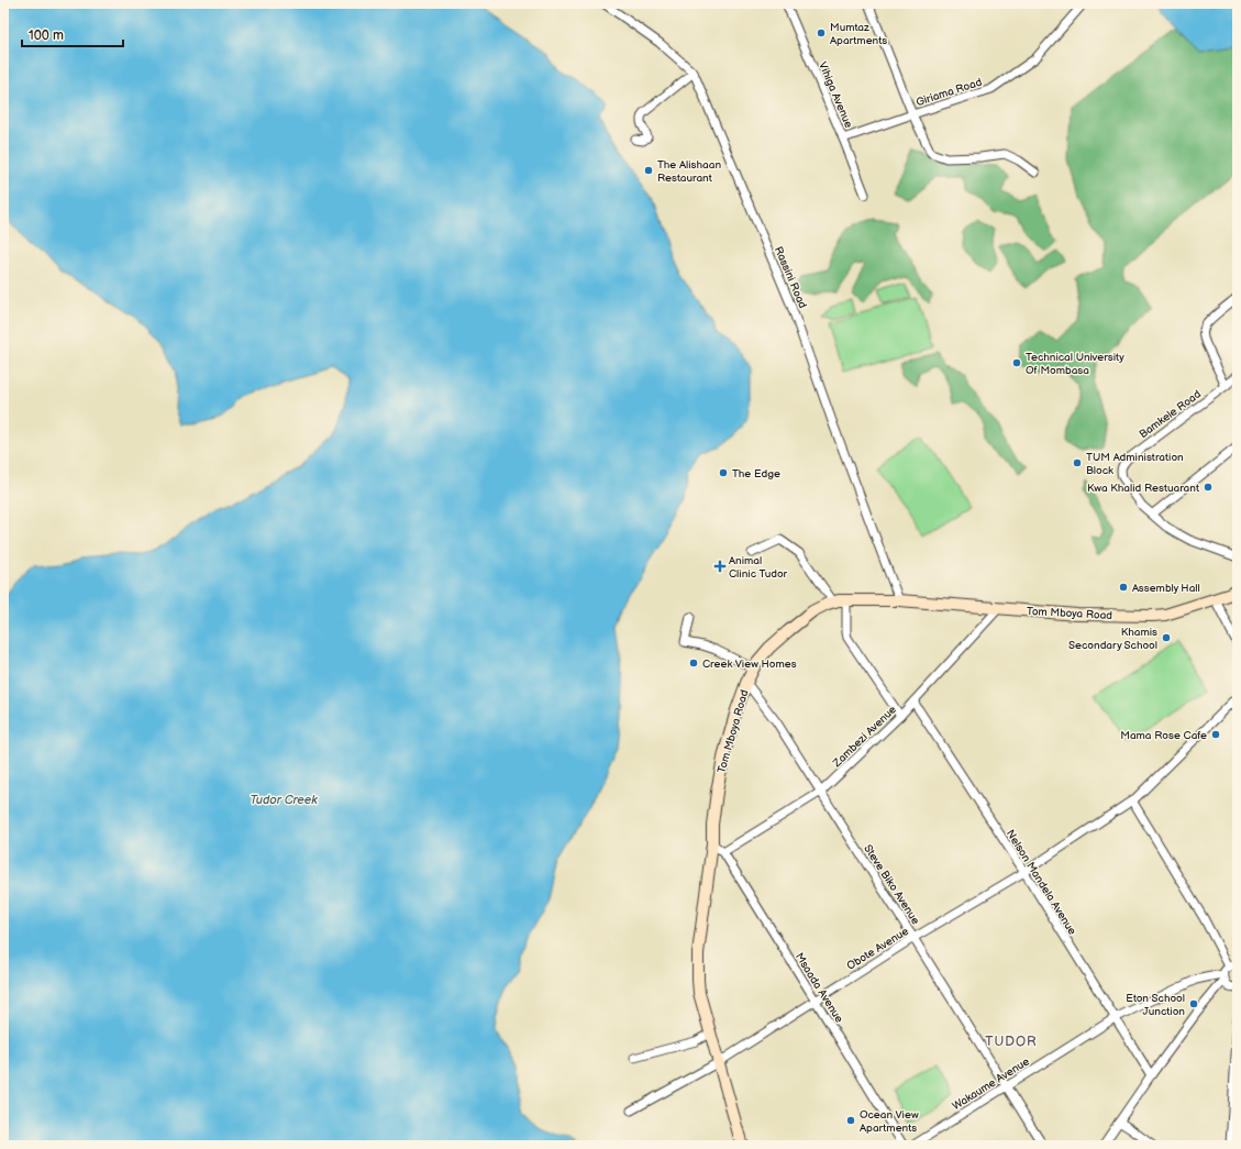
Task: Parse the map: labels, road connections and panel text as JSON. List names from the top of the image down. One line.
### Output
{"streets":{"main road":["Tom Mboya Road"],"street":["Giriama Road","Vihiga Avenue","Rassini Road","Bamkele Road","Zambezi Avenue","Nelson Mandela Avenue","Steve Biko Avenue","Obote Avenue","Msaada Avenue","Wakaume Avenue"]},"crossings":[["Giriama Road","Vihiga Avenue"],["Rassini Road","Tom Mboya Road"],["Tom Mboya Road","Zambezi Avenue"],["Tom Mboya Road","Steve Biko Avenue"],["Tom Mboya Road","Obote Avenue"],["Tom Mboya Road","Msaada Avenue"],["Zambezi Avenue","Nelson Mandela Avenue"],["Zambezi Avenue","Steve Biko Avenue"],["Zambezi Avenue","Msaada Avenue"],["Nelson Mandela Avenue","Obote Avenue"],["Nelson Mandela Avenue","Wakaume Avenue"],["Steve Biko Avenue","Obote Avenue"],["Steve Biko Avenue","Wakaume Avenue"],["Obote Avenue","Msaada Avenue"]],"districts":["TUDOR"],"water":["Tudor Creek"],"places":{"other":["Mumtaz Apartments","The Alishaan Restaurant","Technical University Of Mombasa","TUM Administration Block","The Edge","Kwa Khalid Restuarant","Assembly Hall","Khamis Secondary School","Creek View Homes","Mama Rose Cafe","Eton School Junction","Ocean View Apartments"],"health":["Animal Clinic Tudor"]},"scale_bar":"100 m"}
